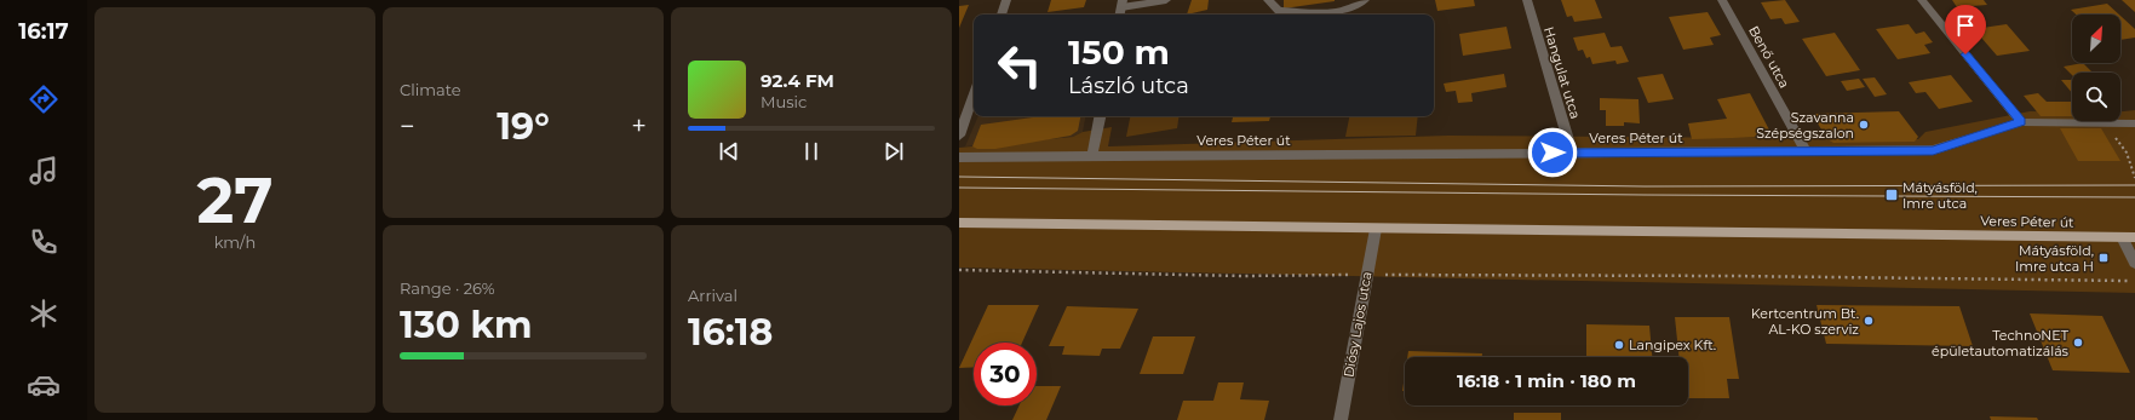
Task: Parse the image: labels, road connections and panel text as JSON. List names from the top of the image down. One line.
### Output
{"streets":{"main road":["Veres Péter út"],"street":["Benő utca","Hangulat utca","Diósy Lajos utca"]},"crossings":[["Benő utca","Veres Péter út"],["Hangulat utca","Veres Péter út"],["Veres Péter út","Diósy Lajos utca"]],"places":{"other":["Szavanna Szépségszalon","Kertcentrum Bt. AL-KO szerviz","TechnoNET épületautomatizálás","Langipex Kft."],"transit":["Mátyásföld, Imre utca","Mátyásföld, Imre utca H"]},"north":"top right","page":{"tabs":"16:17","tile":[["27","km/h"],"Climate",["Range · 26%","130 km"],["Arrival","16:18"]],"turn":["150 m","László utca"],"song":["92.4 FM","Music"],"heat":["−","19°","+"],"limit":"30","trip":"16:18 · 1 min · 180 m"}}
